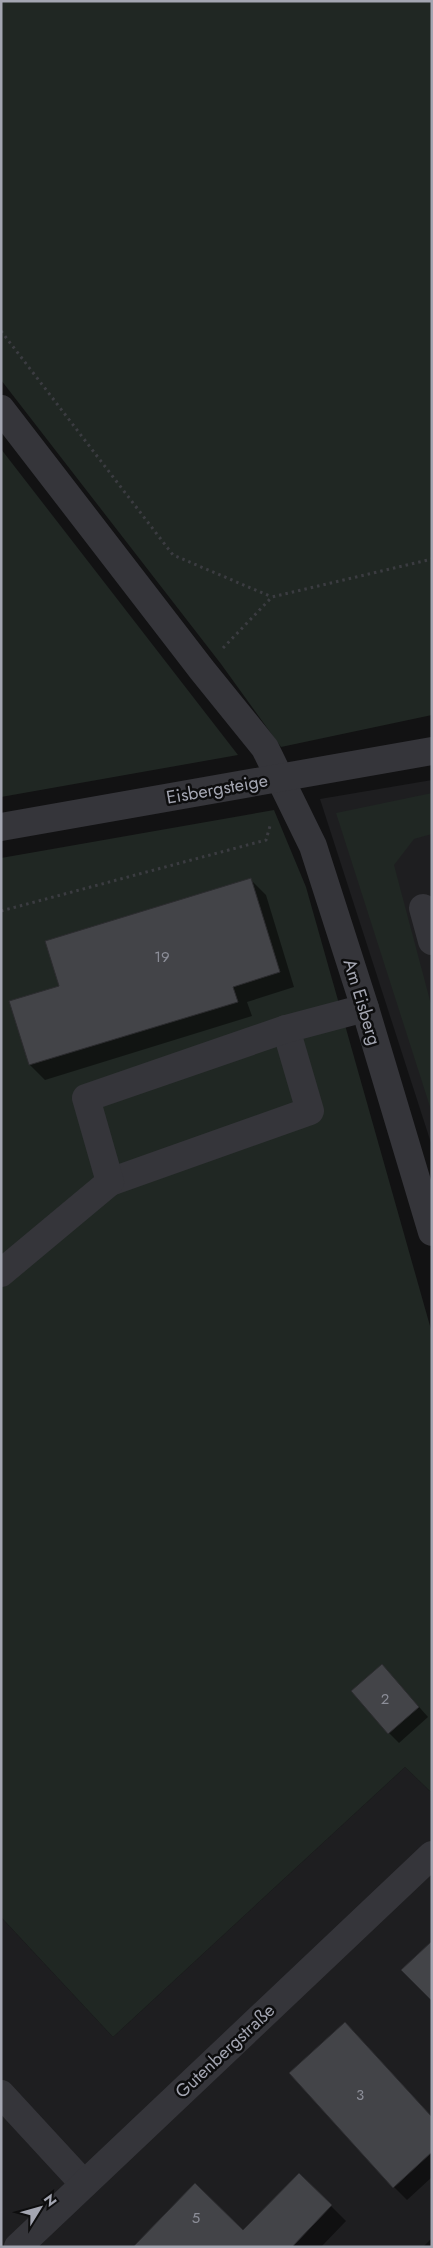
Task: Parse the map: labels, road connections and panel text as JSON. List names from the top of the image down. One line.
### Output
{"streets":{"street":["Eisbergsteige","Am Eisberg","Gutenbergstraße"]},"crossings":[["Eisbergsteige","Am Eisberg"]],"house_numbers":["19","2","3","5"],"north":"top right"}
